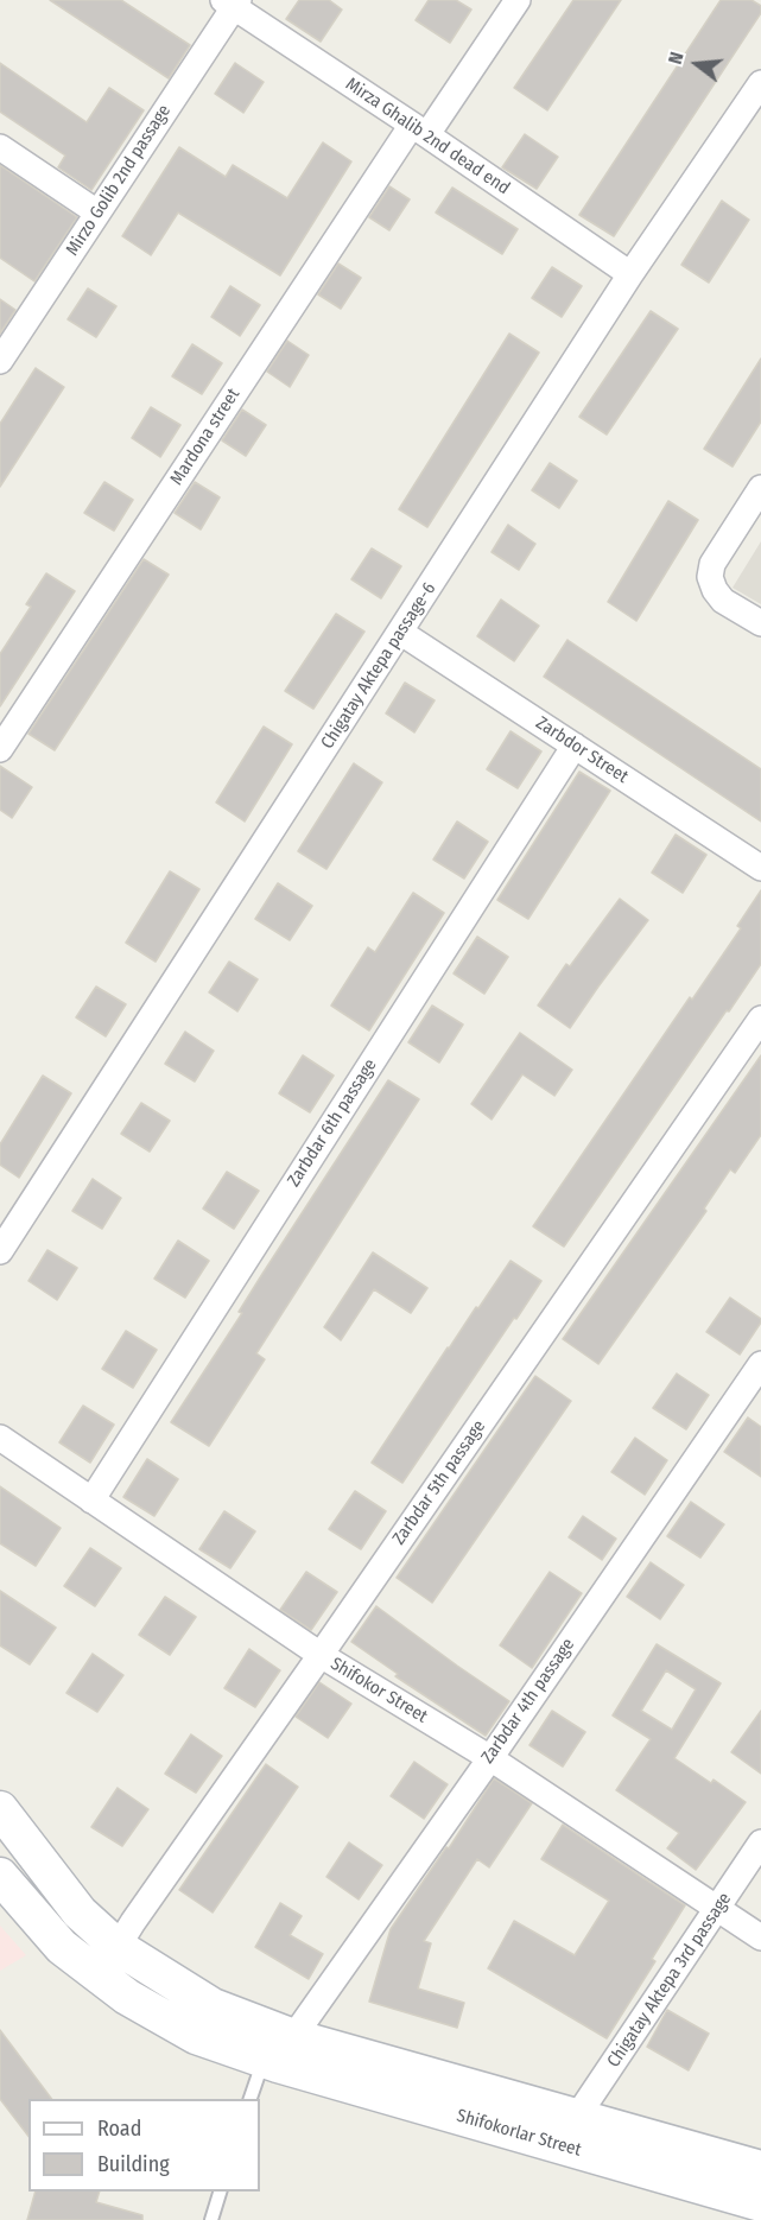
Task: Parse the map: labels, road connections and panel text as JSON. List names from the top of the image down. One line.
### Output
{"streets":{"main road":["Shifokorlar Street"],"street":["Mirza Ghalib 2nd dead end","Mirzo Golib 2nd passage","Mardona street","Chigatay Aktepa passage-6","Zarbdor Street","Zarbdar 6th passage","Zarbdar 5th passage","Shifokor Street","Zarbdar 4th passage","Chigatay Aktepa 3rd passage"]},"crossings":[["Mirza Ghalib 2nd dead end","Mirzo Golib 2nd passage"],["Mirza Ghalib 2nd dead end","Mardona street"],["Mirza Ghalib 2nd dead end","Chigatay Aktepa passage-6"],["Chigatay Aktepa passage-6","Zarbdor Street"],["Zarbdor Street","Zarbdar 6th passage"],["Zarbdar 6th passage","Shifokor Street"],["Zarbdar 5th passage","Shifokor Street"],["Shifokor Street","Zarbdar 4th passage"],["Shifokor Street","Chigatay Aktepa 3rd passage"],["Zarbdar 4th passage","Shifokorlar Street"],["Chigatay Aktepa 3rd passage","Shifokorlar Street"]],"legend":["Road","Building"],"north":"left"}
